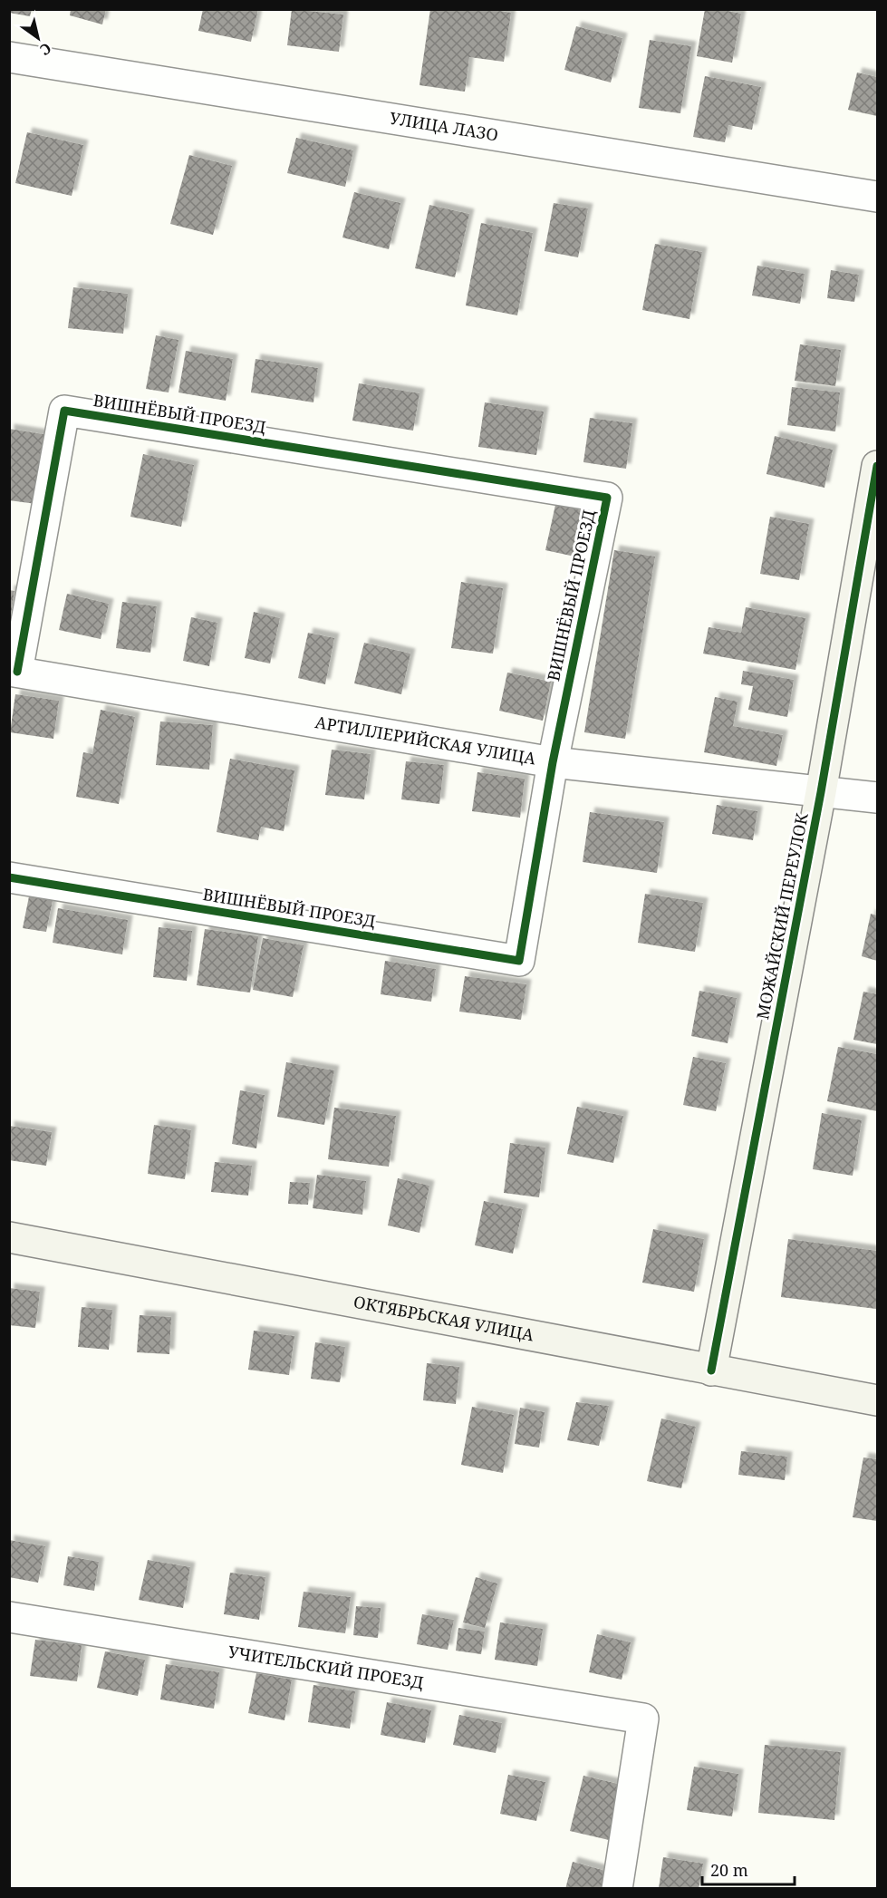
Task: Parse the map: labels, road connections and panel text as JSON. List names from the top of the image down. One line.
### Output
{"streets":{"street":["УЛИЦА ЛАЗО","ВИШНЁВЫЙ ПРОЕЗД","АРТИЛЛЕРИЙСКАЯ УЛИЦА","МОЖАЙСКИЙ ПЕРЕУЛОК","ОКТЯБРЬСКАЯ УЛИЦА","УЧИТЕЛЬСКИЙ ПРОЕЗД"]},"crossings":[["ВИШНЁВЫЙ ПРОЕЗД","АРТИЛЛЕРИЙСКАЯ УЛИЦА"],["АРТИЛЛЕРИЙСКАЯ УЛИЦА","МОЖАЙСКИЙ ПЕРЕУЛОК"],["МОЖАЙСКИЙ ПЕРЕУЛОК","ОКТЯБРЬСКАЯ УЛИЦА"]],"scale_bar":"20 m","north":"bottom right"}
